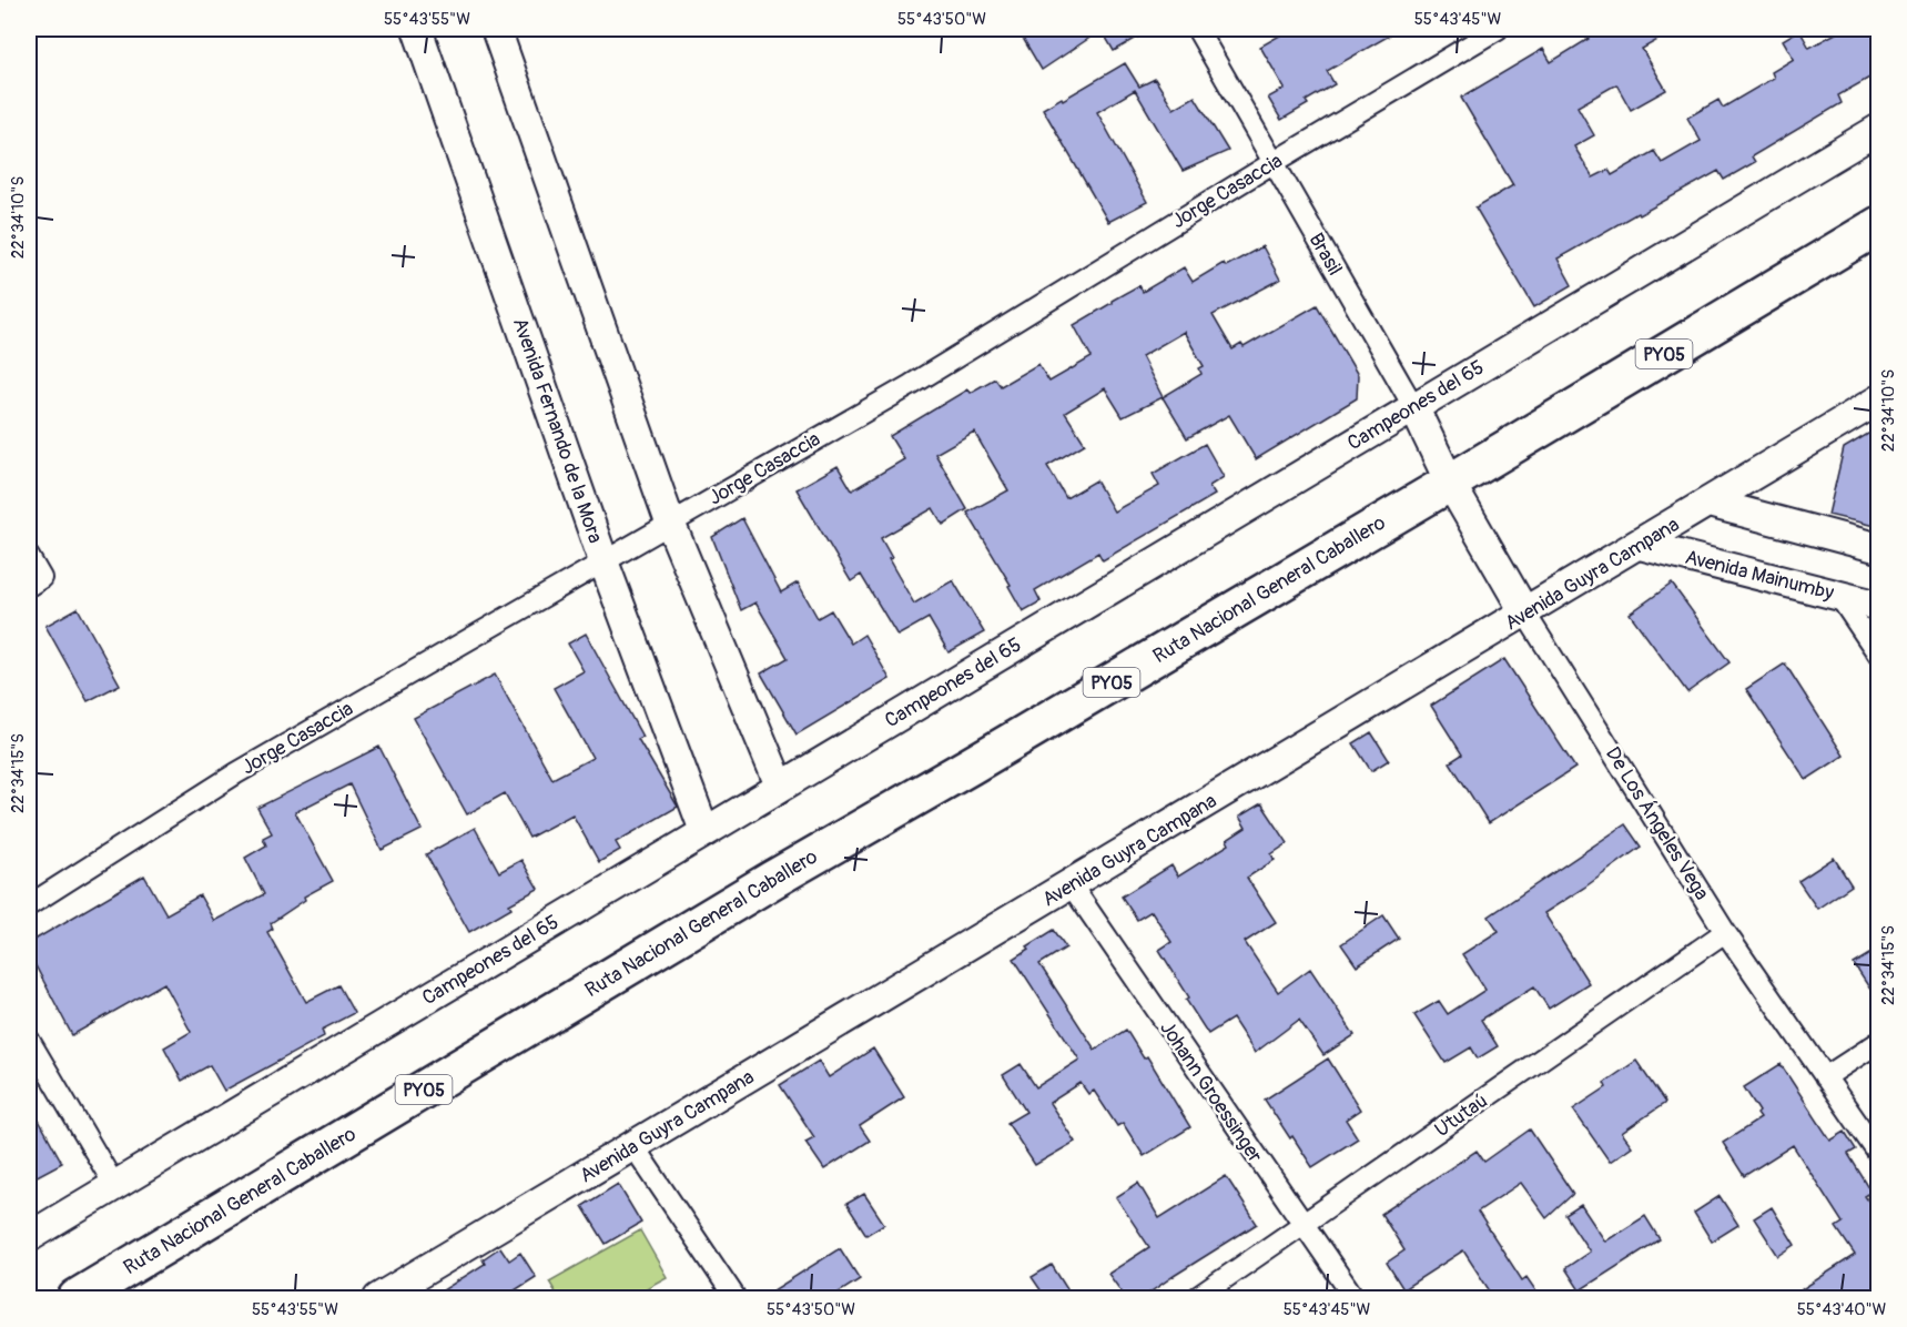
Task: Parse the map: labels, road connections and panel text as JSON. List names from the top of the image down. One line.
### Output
{"streets":{"highway":["PY05","Ruta Nacional General Caballero"],"street":["Jorge Casaccia","Brasil","Campeones del 65","Avenida Fernando de la Mora","Avenida Guyra Campana","Avenida Mainumby","De Los Ángeles Vega","Johann Groessinger","Ututaú"]},"crossings":[["Jorge Casaccia","Brasil"],["Jorge Casaccia","Avenida Fernando de la Mora"],["Brasil","Campeones del 65"],["Brasil","Ruta Nacional General Caballero"],["Brasil","De Los Ángeles Vega"],["Campeones del 65","Avenida Fernando de la Mora"],["Avenida Guyra Campana","Avenida Mainumby"],["Avenida Guyra Campana","De Los Ángeles Vega"],["Avenida Guyra Campana","Johann Groessinger"],["Ruta Nacional General Caballero","De Los Ángeles Vega"],["De Los Ángeles Vega","Ututaú"],["Johann Groessinger","Ututaú"]],"coordinates":["55°43'55\"W","55°43'50\"W","55°43'45\"W","22°34'10\"S","22°34'15\"S","55°43'40\"W"]}
